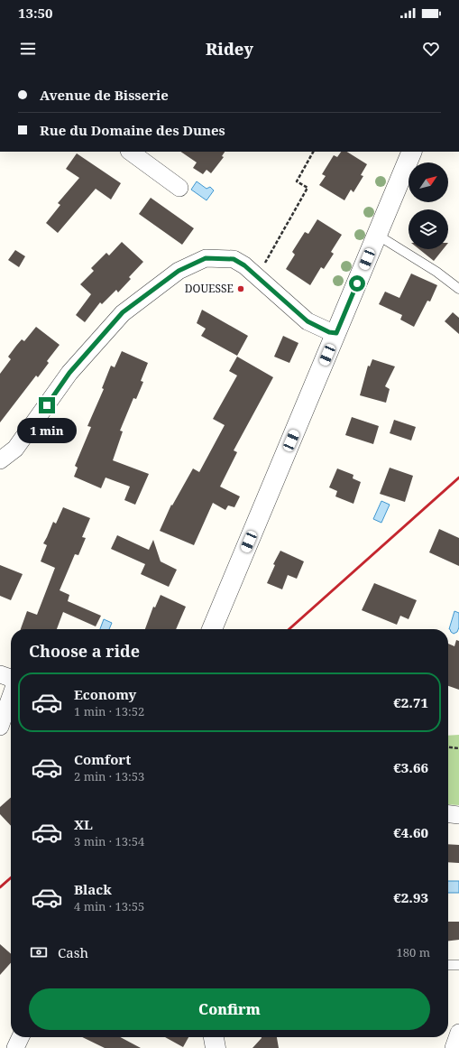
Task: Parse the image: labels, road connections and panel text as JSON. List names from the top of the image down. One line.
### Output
{"places":["DOUESSE"],"north":"top right","page":{"status":"13:50","header":"Ridey","banner":["Avenue de Bisserie","Rue du Domaine des Dunes"],"bubble":"1 min","heading":"Choose a ride","list":[{"name":"Economy","note":"1 min · 13:52","value":"€2.71"},{"name":"Comfort","note":"2 min · 13:53","value":"€3.66"},{"name":"XL","note":"3 min · 13:54","value":"€4.60"},{"name":"Black","note":"4 min · 13:55","value":"€2.93"}],"pay":["Cash","180 m"],"buttons":"Confirm"}}
